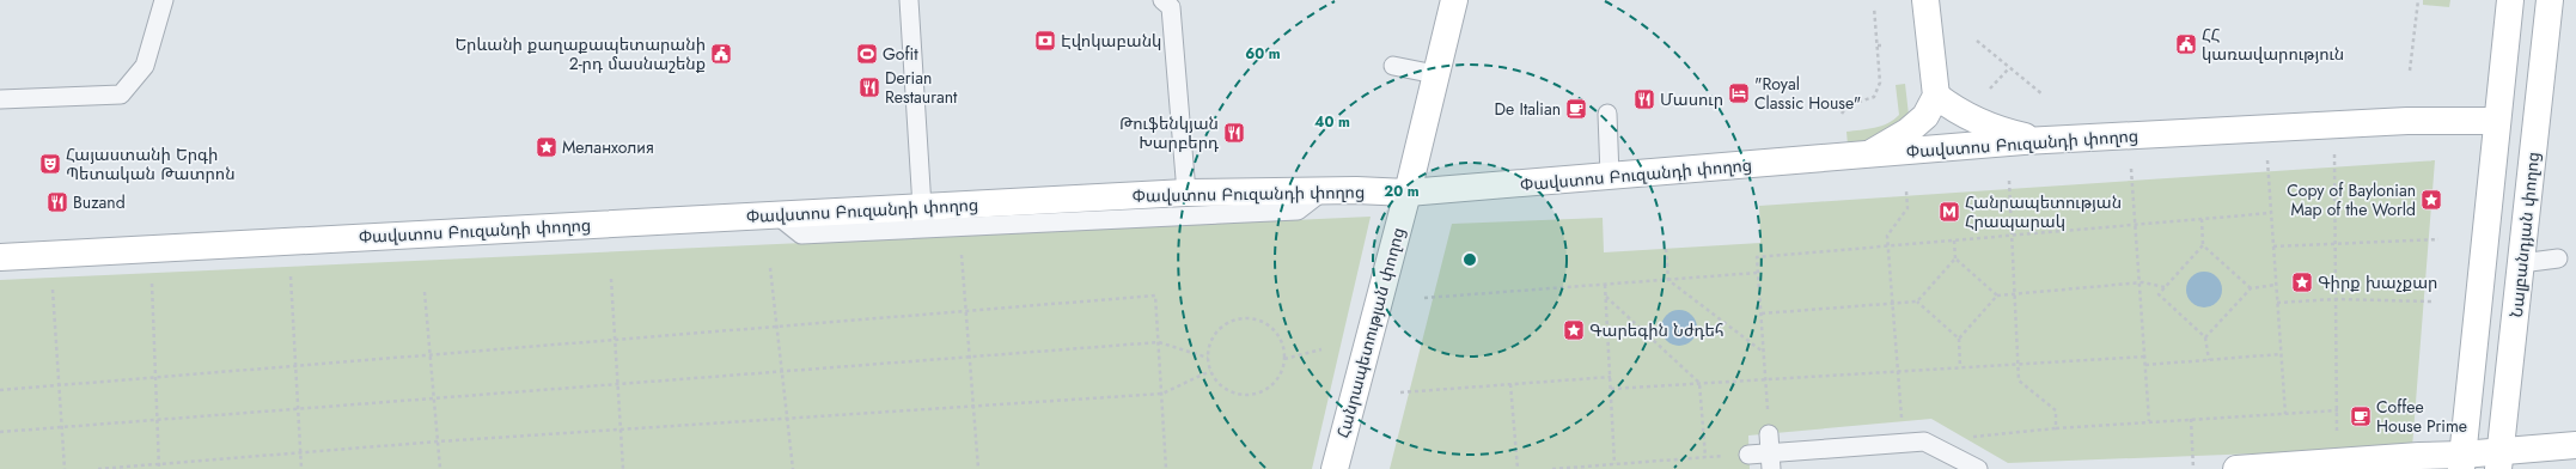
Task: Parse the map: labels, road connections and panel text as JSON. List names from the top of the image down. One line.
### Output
{"streets":{"street":["Փավստոս Բուզանդի փողոց","Նալբանդյան փողոց","Հանրապետության փողոց"]},"crossings":[["Փավստոս Բուզանդի փողոց","Հանրապետության փողոց"]],"places":{"bank":["Էվոկաբանկ"],"public building":["ՀՀ կառավարություն","Երևանի քաղաքապետարանի 2-րդ մասնաշենք"],"sports":["Gofit"],"restaurant":["Derian Restaurant","Մասուր","Թուֆենկյան Խարբերդ","Buzand"],"hotel":["\"Royal Classic House\""],"cafe":["De Italian","Coffee House Prime"],"place":["Меланхолия","Copy of Baylonian Map of the World","Գիրք խաչքար","Գարեգին Նժդեհ"],"theatre":["Հայաստանի Երգի Պետական Թատրոն"],"metro station":["Հանրապետության Հրապարակ"]},"rings":["60 m","40 m","20 m"]}
